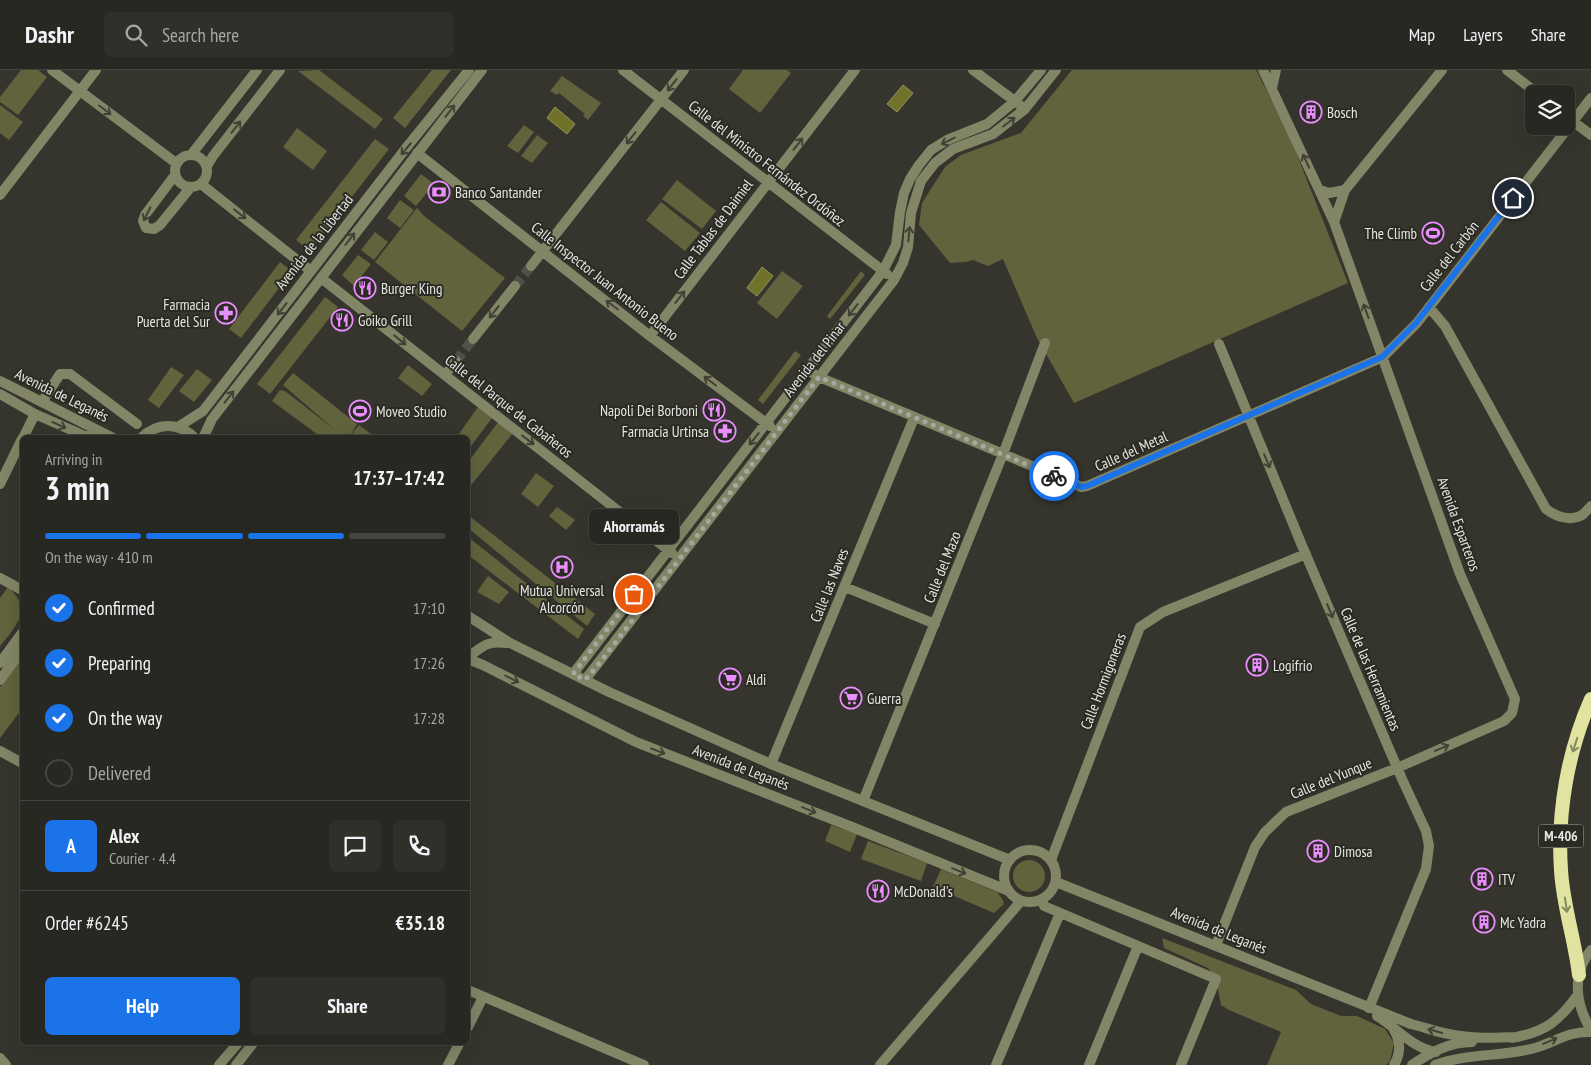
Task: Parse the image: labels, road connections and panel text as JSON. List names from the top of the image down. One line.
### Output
{"streets":{"highway":["M-406"],"street":["Calle del Ministro Fernández Ordóñez","Calle Tablas de Daimiel","Avenida de la Libertad","Calle del Carbón","Calle Inspector Juan Antonio Bueno","Avenida del Pinar","Avenida de Leganés","Calle del Parque de Cabañeros","Calle del Metal","Avenida Esparteros","Calle del Mazo","Calle las Naves","Calle de las Herramientas","Calle Hormigoneras","Calle del Yunque"]},"crossings":[["Calle del Ministro Fernández Ordóñez","Calle Tablas de Daimiel"],["Calle del Ministro Fernández Ordóñez","Avenida del Pinar"],["Calle Tablas de Daimiel","Calle Inspector Juan Antonio Bueno"],["Avenida de la Libertad","Calle Inspector Juan Antonio Bueno"],["Avenida de la Libertad","Calle del Parque de Cabañeros"],["Calle del Carbón","Calle del Metal"],["Calle del Carbón","Avenida Esparteros"],["Calle Inspector Juan Antonio Bueno","Avenida del Pinar"],["Avenida del Pinar","Avenida de Leganés"],["Avenida del Pinar","Calle del Parque de Cabañeros"],["Avenida del Pinar","Calle del Metal"],["Avenida de Leganés","Calle del Mazo"],["Avenida de Leganés","Calle las Naves"],["Avenida de Leganés","Calle de las Herramientas"],["Avenida de Leganés","Calle Hormigoneras"],["Avenida de Leganés","Calle del Yunque"],["Calle del Metal","Avenida Esparteros"],["Calle del Metal","Calle del Mazo"],["Calle del Metal","Calle las Naves"],["Calle del Metal","Calle de las Herramientas"],["Avenida Esparteros","Calle del Yunque"],["Calle de las Herramientas","Calle Hormigoneras"],["Calle de las Herramientas","Calle del Yunque"]],"one_way":["Calle Tablas de Daimiel","Calle Inspector Juan Antonio Bueno","Calle del Parque de Cabañeros","Avenida Esparteros","Calle de las Herramientas"],"places":{"building":["Bosch","Logifrio","Dimosa","ITV","Mc Yadra"],"bank":["Banco Santander"],"sports":["The Climb","Moveo Studio"],"restaurant":["Burger King","Goiko Grill","Napoli Dei Borboni","McDonald's"],"pharmacy":["Farmacia Puerta del Sur","Farmacia Urtinsa"],"hospital":["Mutua Universal Alcorcón"],"other":["Ahorramás"],"supermarket":["Aldi","Guerra"]},"page":{"header":"Dashr","search":"Search here","nav":["Map","Layers","Share"],"heading":["3 min","Arriving in","17:37–17:42"],"panel":["Alex","Courier · 4.4","Order #6245","€35.18"],"bubble":"Ahorramás","bar":"On the way · 410 m","list":[["Confirmed","17:10"],["Preparing","17:26"],["On the way","17:28"],"Delivered"],"round":"A","buttons":["Help","Share"]}}
